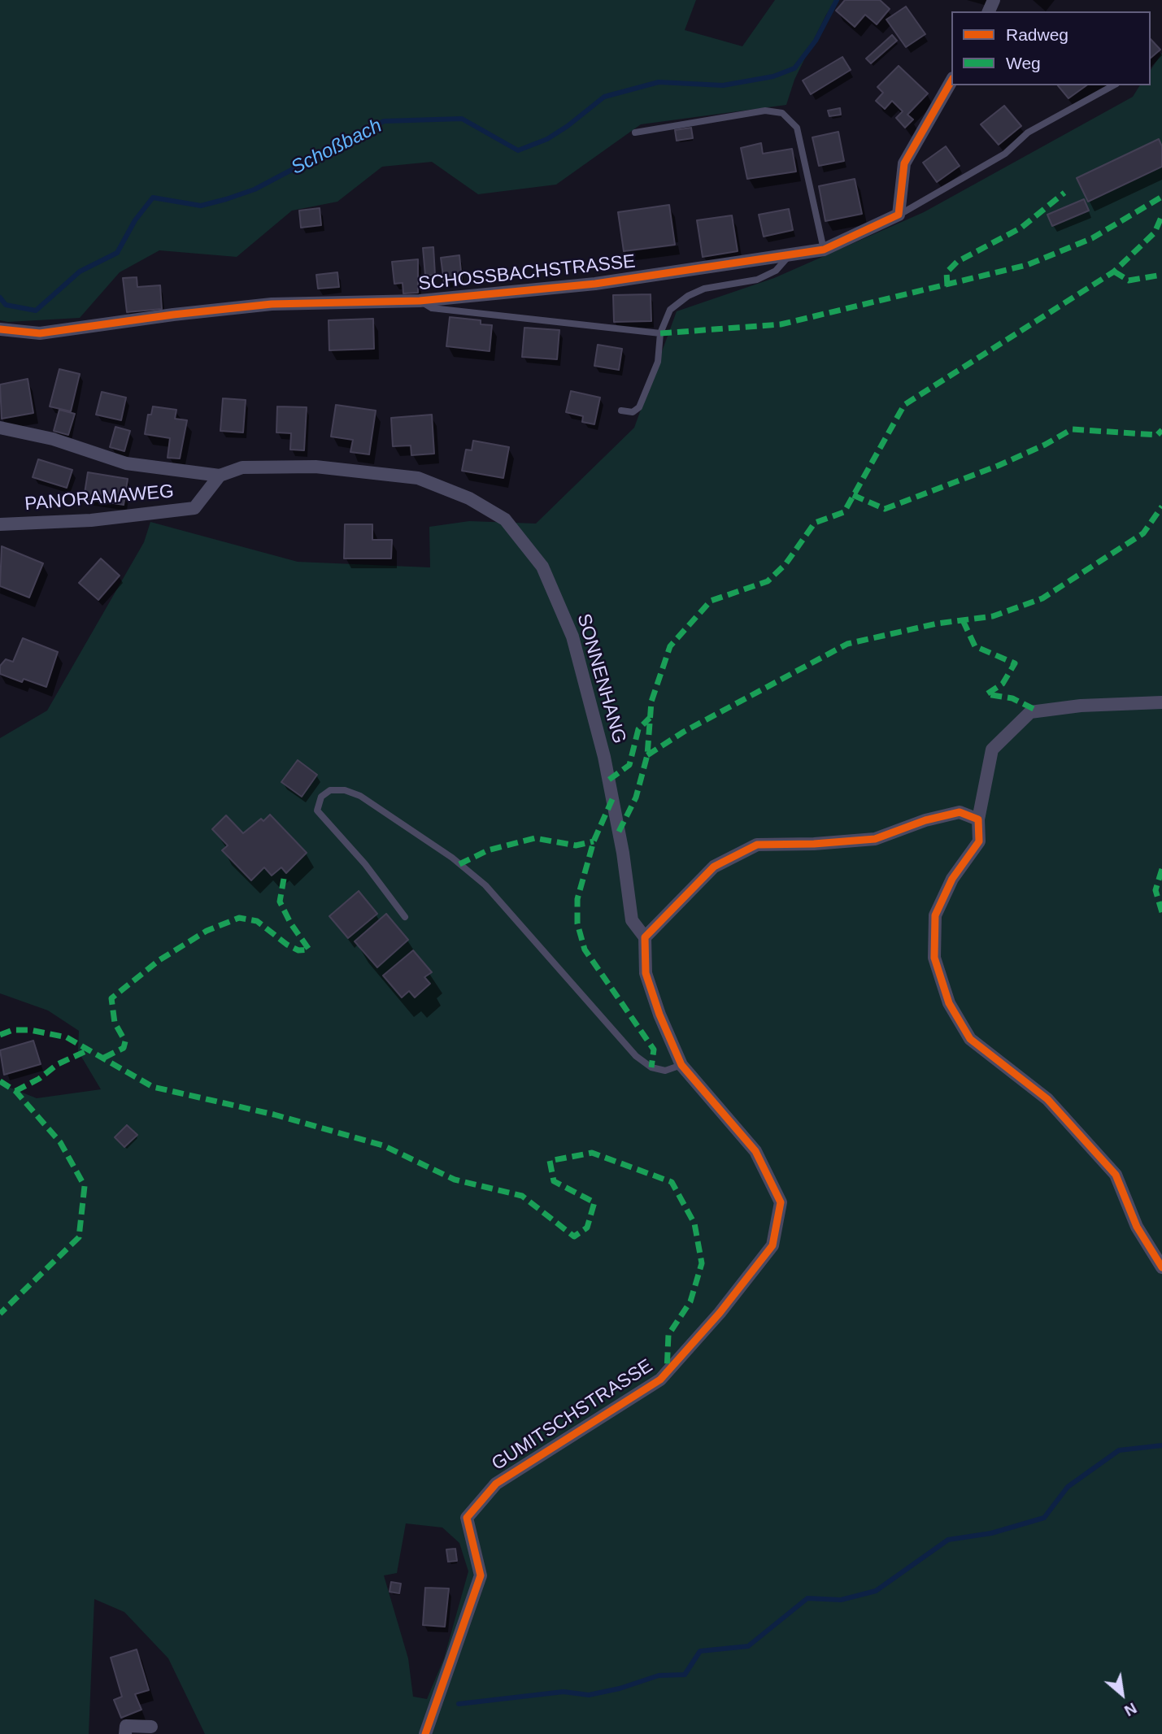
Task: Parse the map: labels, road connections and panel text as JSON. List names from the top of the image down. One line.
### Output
{"streets":{"street":["SCHOSSBACHSTRASSE","PANORAMAWEG","SONNENHANG","GUMITSCHSTRASSE"]},"crossings":[["PANORAMAWEG","SONNENHANG"],["SONNENHANG","GUMITSCHSTRASSE"]],"water":["Schoßbach"],"legend":["Radweg","Weg"],"north":"bottom right"}
